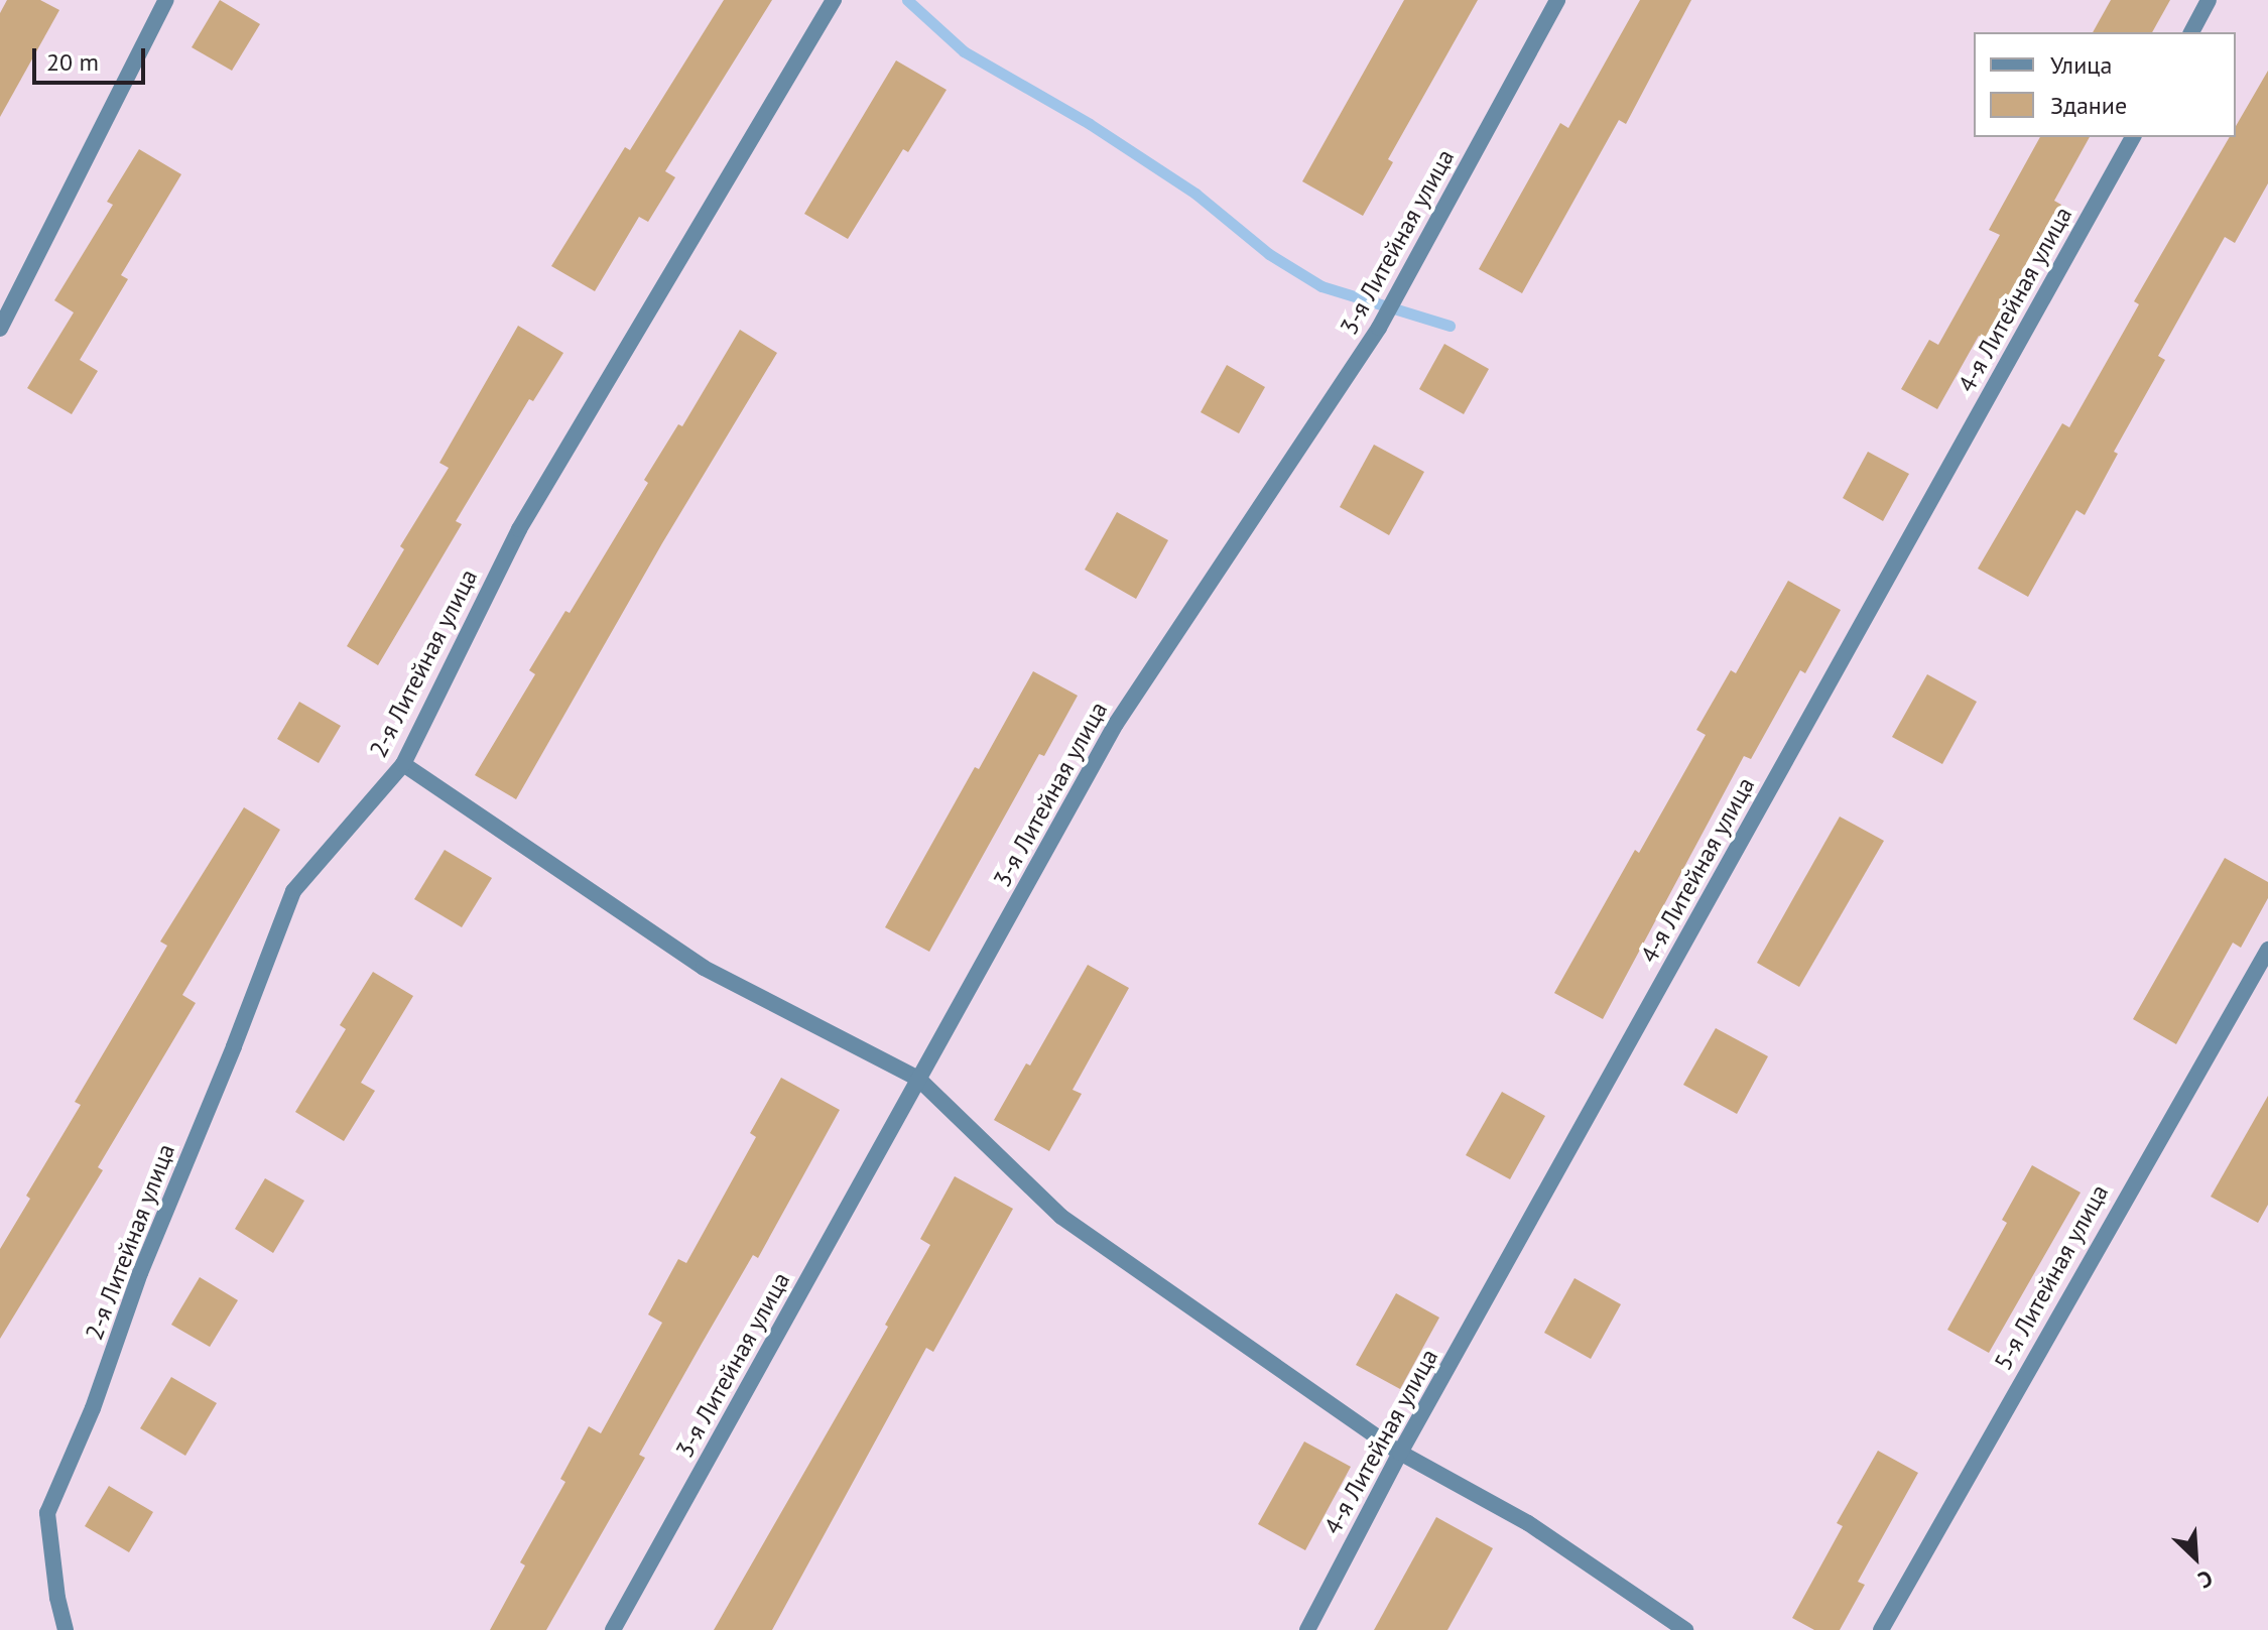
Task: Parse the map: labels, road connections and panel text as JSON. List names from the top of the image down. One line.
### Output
{"streets":{"street":["3-я Литейная улица","4-я Литейная улица","2-я Литейная улица","5-я Литейная улица"]},"legend":["Улица","Здание"],"scale_bar":"20 m","north":"bottom right"}
